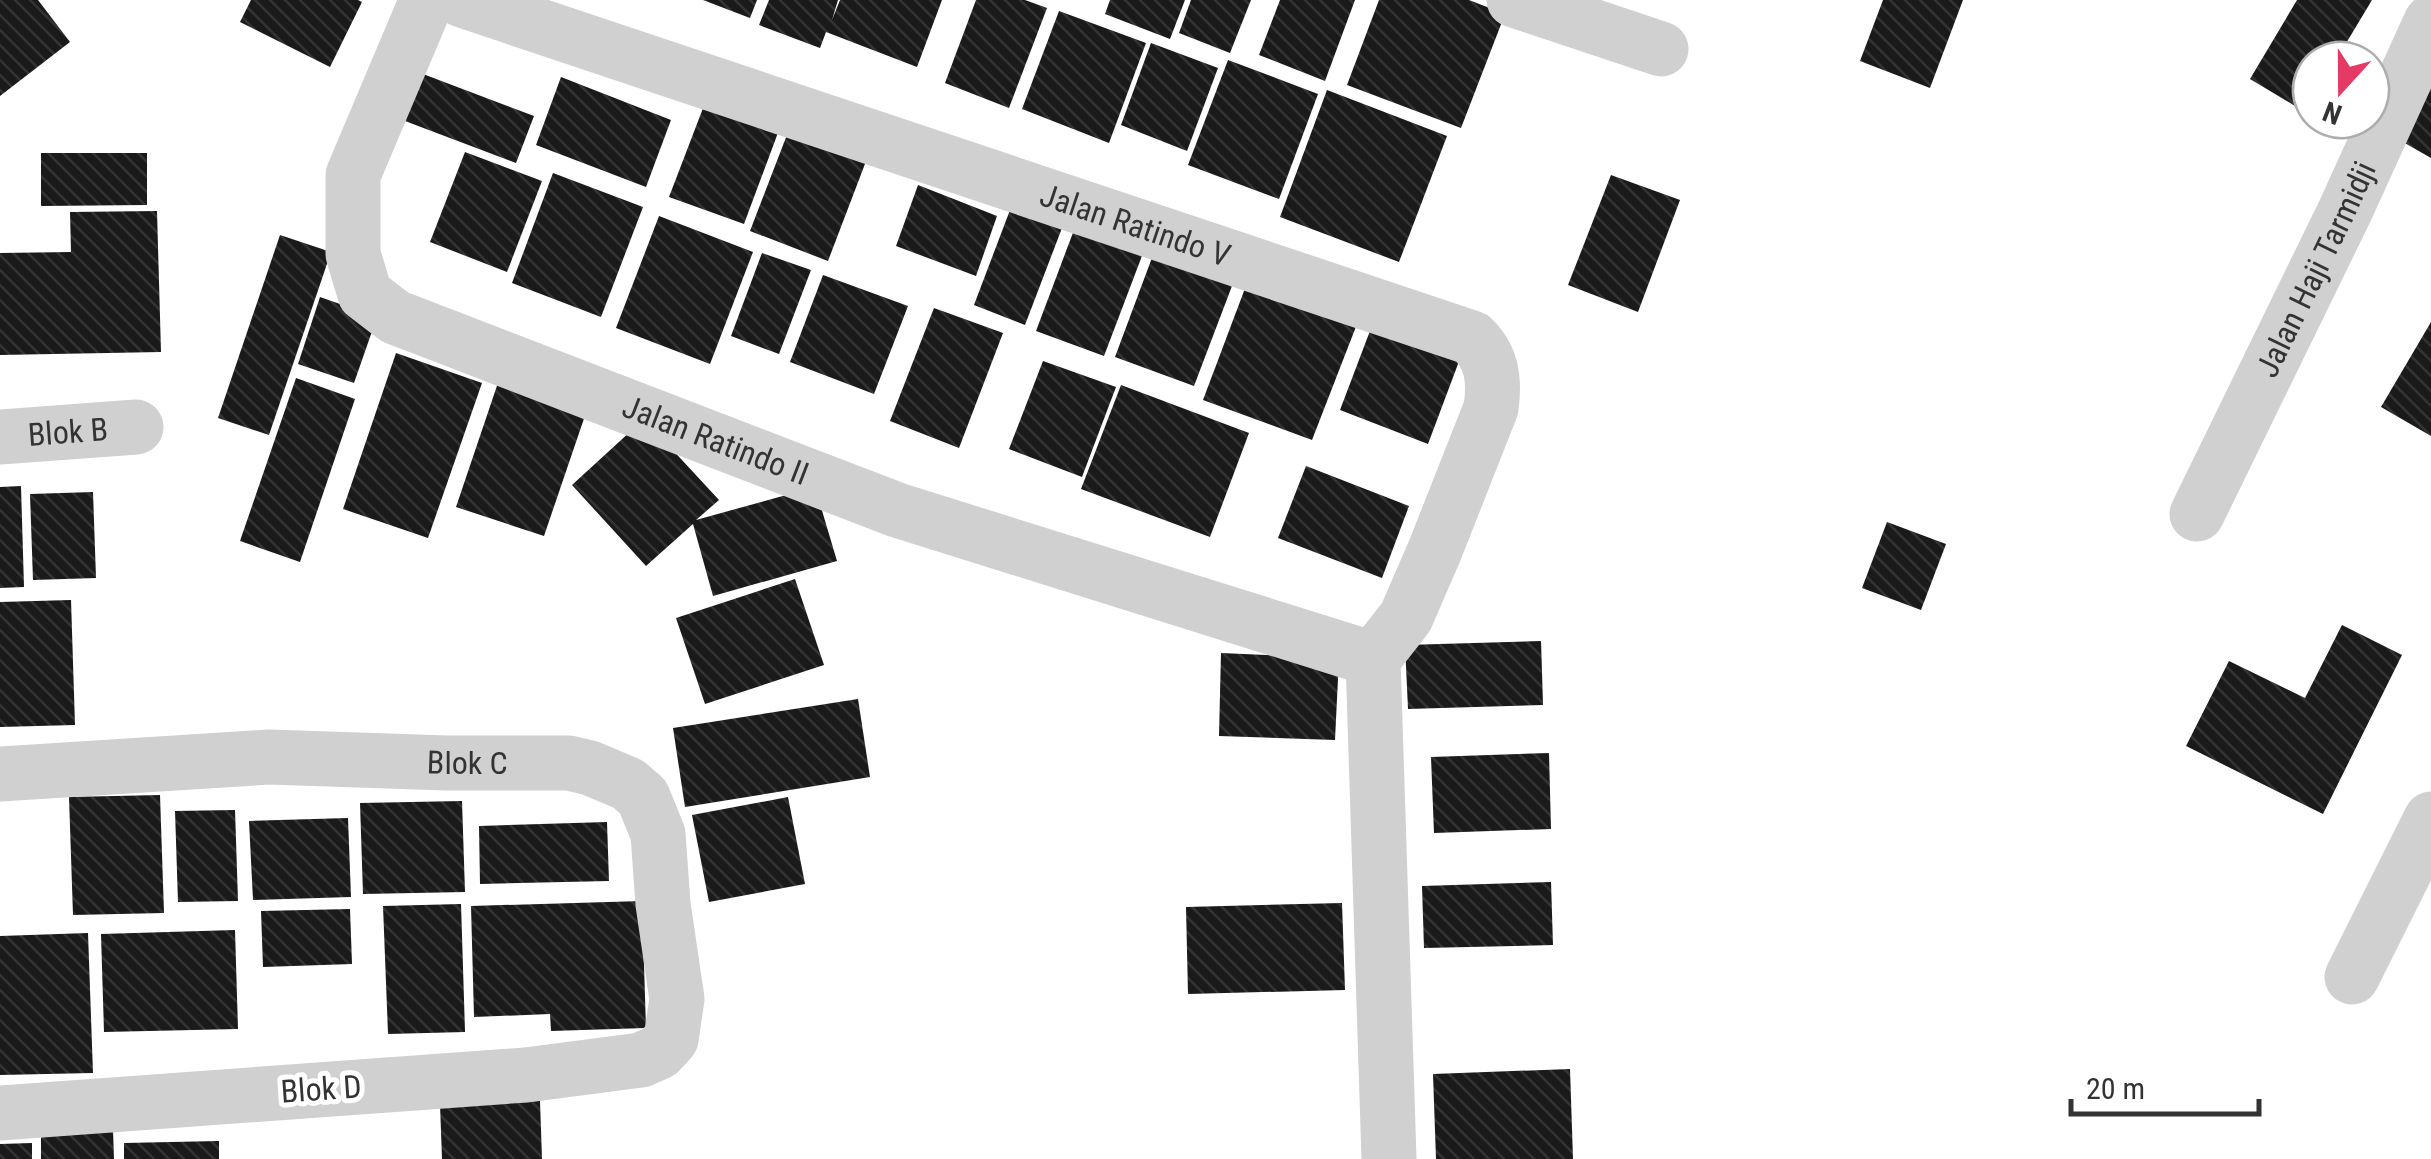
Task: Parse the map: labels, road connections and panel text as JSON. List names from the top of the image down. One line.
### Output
{"streets":{"street":["Jalan Ratindo V","Jalan Haji Tarmidji","Blok B","Jalan Ratindo II","Blok C","Blok D"]},"crossings":[["Jalan Ratindo V","Jalan Ratindo II"],["Blok C","Blok D"]],"scale_bar":"20 m","north":"bottom"}
